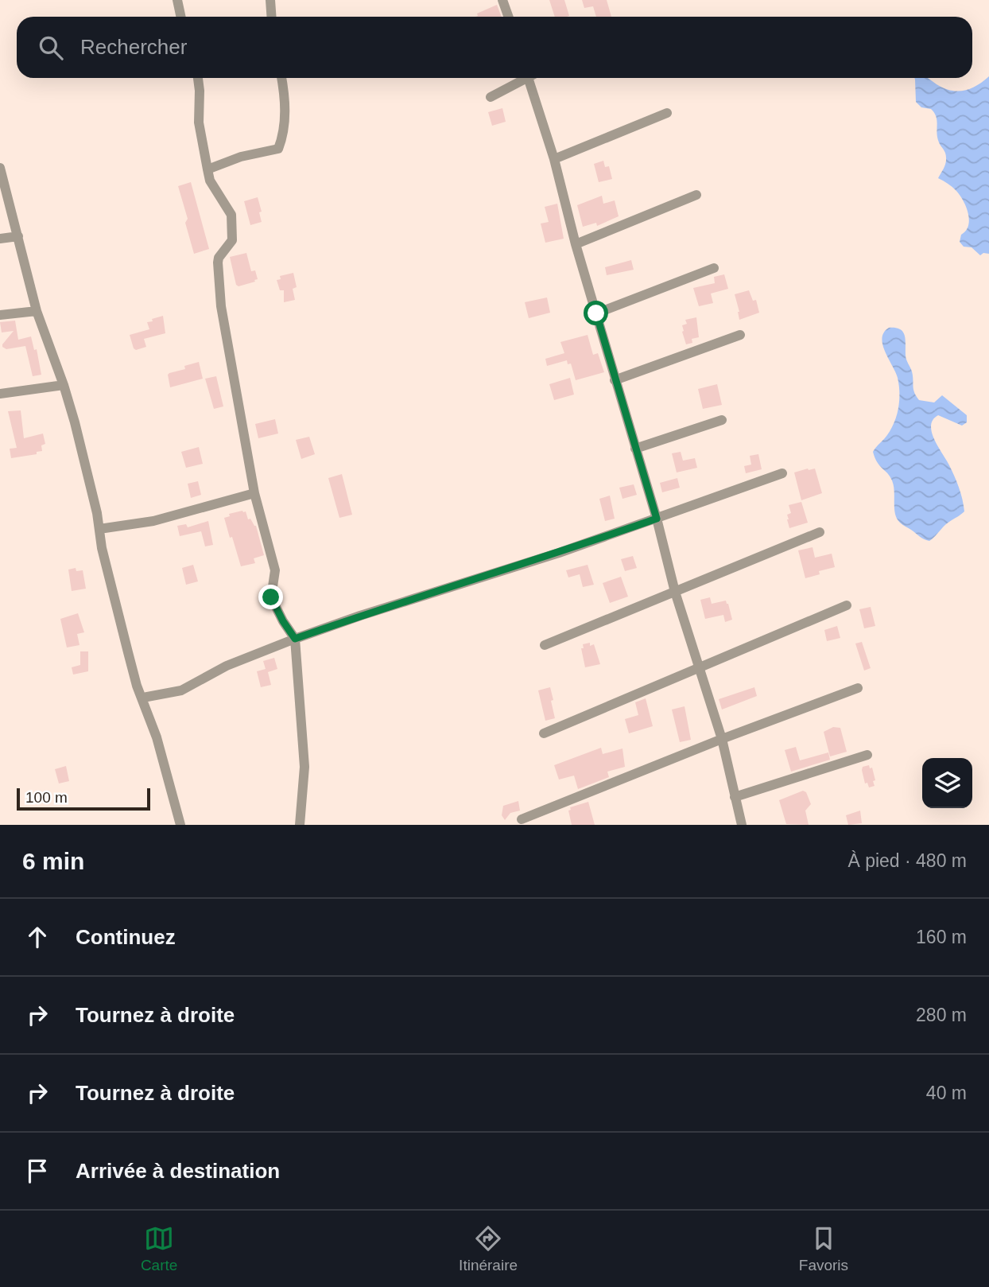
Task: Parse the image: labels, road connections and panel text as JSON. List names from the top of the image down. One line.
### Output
{"scale_bar":"100 m","page":{"search":"Rechercher","scale":"100 m","heading":["6 min","À pied · 480 m"],"list":[["Continuez","160 m"],["Tournez à droite","280 m"],["Tournez à droite","40 m"],"Arrivée à destination"],"nav":["Carte","Itinéraire","Favoris"]}}
